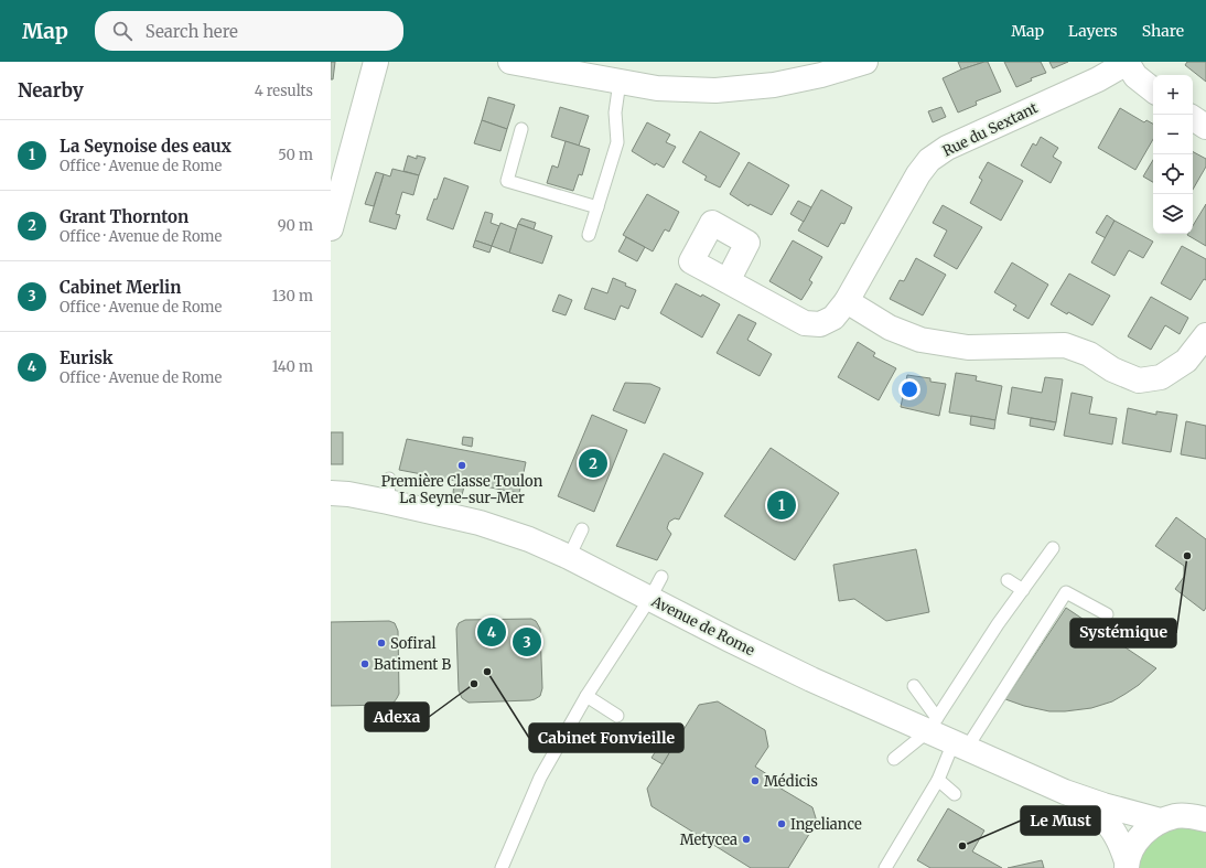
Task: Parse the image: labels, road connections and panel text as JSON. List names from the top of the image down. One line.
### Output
{"streets":{"street":["Rue du Sextant","Avenue de Rome"]},"places":["Première Classe Toulon La Seyne-sur-Mer","Systémique","Sofiral","Batiment B","Cabinet Fonvieille","Adexa","Médicis","Ingeliance","Metycea","Le Must"],"page":{"header":"Map","search":"Search here","nav":["Map","Layers","Share"],"heading":["Nearby","4 results"],"map_buttons":["+","−"],"list":[{"mark":"1","name":"La Seynoise des eaux","note":"Office · Avenue de Rome","value":"50 m"},{"mark":"2","name":"Grant Thornton","note":"Office · Avenue de Rome","value":"90 m"},{"mark":"3","name":"Cabinet Merlin","note":"Office · Avenue de Rome","value":"130 m"},{"mark":"4","name":"Eurisk","note":"Office · Avenue de Rome","value":"140 m"}],"pins":["2","1","4","3"]}}
